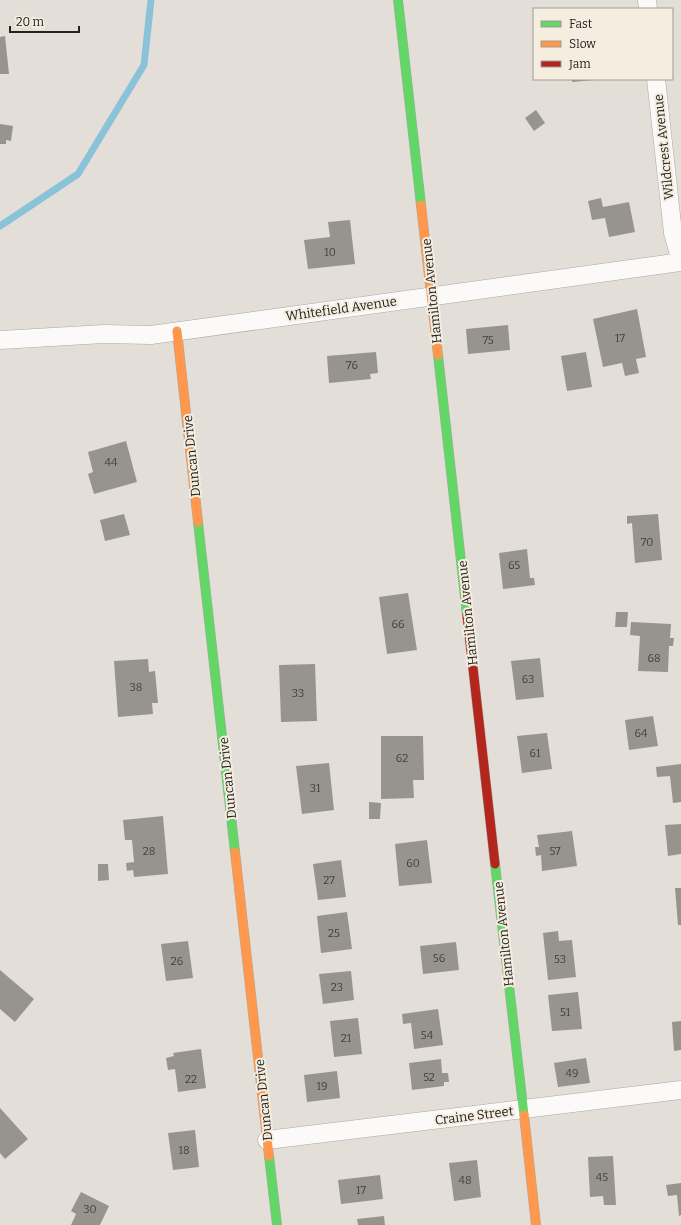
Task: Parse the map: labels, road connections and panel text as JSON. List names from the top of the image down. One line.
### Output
{"streets":{"street":["Wildcrest Avenue","Hamilton Avenue","Whitefield Avenue","Duncan Drive","Craine Street"]},"crossings":[["Wildcrest Avenue","Whitefield Avenue"],["Hamilton Avenue","Whitefield Avenue"],["Hamilton Avenue","Craine Street"],["Whitefield Avenue","Duncan Drive"],["Duncan Drive","Craine Street"]],"house_numbers":["10","17","75","76","44","70","65","66","68","63","38","33","64","61","62","31","28","57","60","27","25","56","53","26","23","51","54","21","49","52","22","19","18","45","48","17","30"],"legend":["Fast","Slow","Jam"],"scale_bar":"20 m"}
